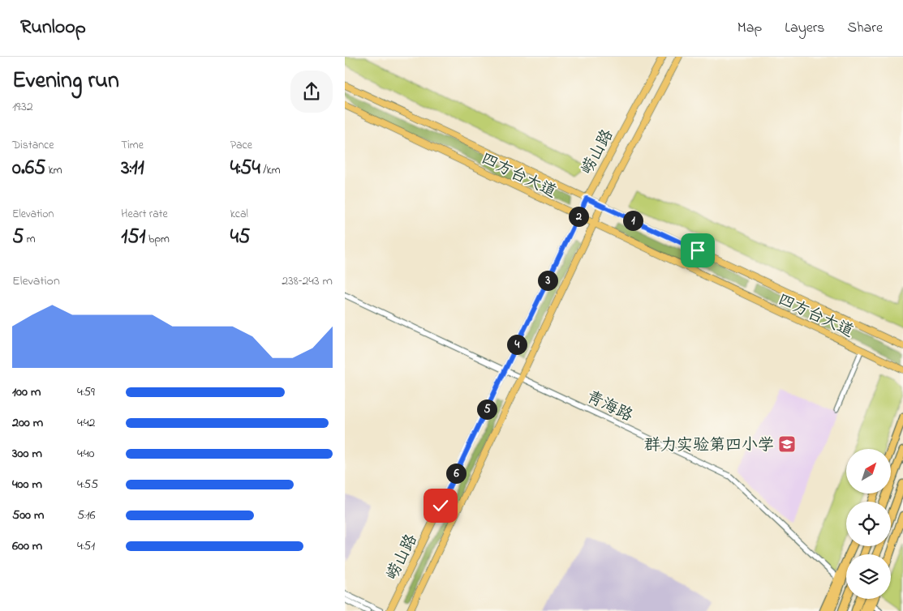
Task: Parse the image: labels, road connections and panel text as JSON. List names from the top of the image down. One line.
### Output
{"streets":{"main road":["崂山路","四方台大道"],"street":["青海路"]},"crossings":[["崂山路","四方台大道"],["崂山路","青海路"]],"places":{"school or university":["群力实验第四小学"]},"north":"top right","page":{"header":"Runloop","nav":["Map","Layers","Share"],"heading":["Evening run","19:32"],"stats":[["Distance","0.65 km"],["Time","3:11"],["Pace","4:54 /km"],["Elevation","5 m"],["Heart rate","151 bpm"],["kcal","45"]],"pins":["2","1","3","4","5","6"],"chart":["Elevation","238–243 m"],"list":[{"name":"100 m","note":"4:59"},{"name":"200 m","note":"4:42"},{"name":"300 m","note":"4:40"},{"name":"400 m","note":"4:55"},{"name":"500 m","note":"5:16"},{"name":"600 m","note":"4:51"}]}}
